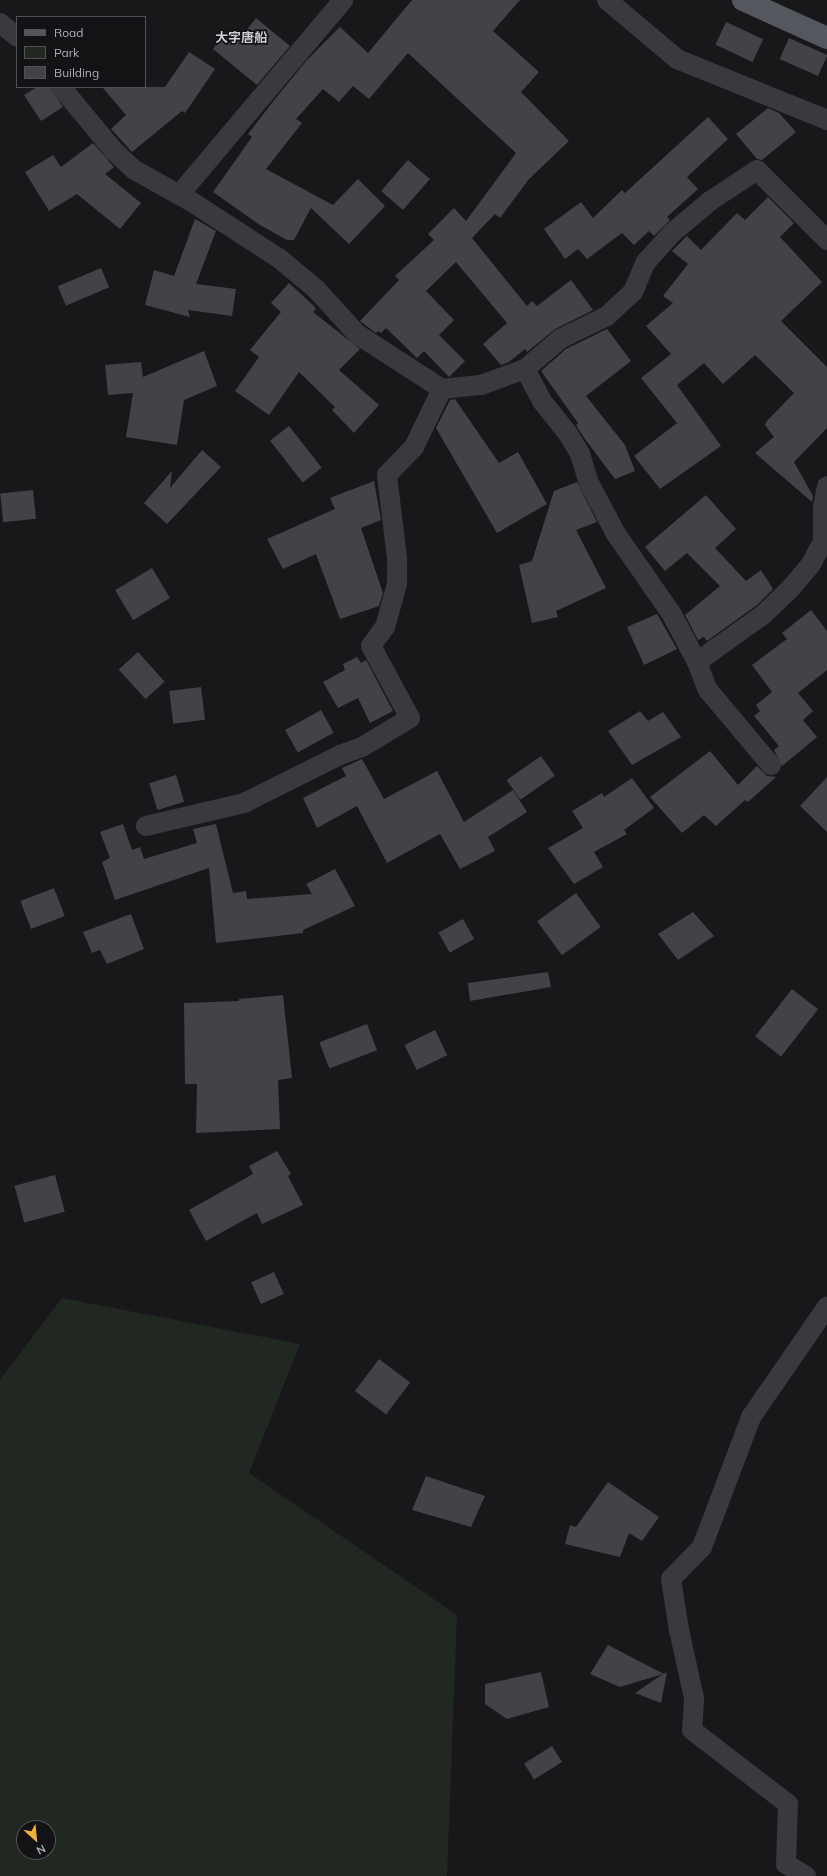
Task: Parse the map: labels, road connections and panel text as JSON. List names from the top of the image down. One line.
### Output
{"districts":["大字唐船"],"legend":["Road","Park","Building"],"north":"bottom right"}
